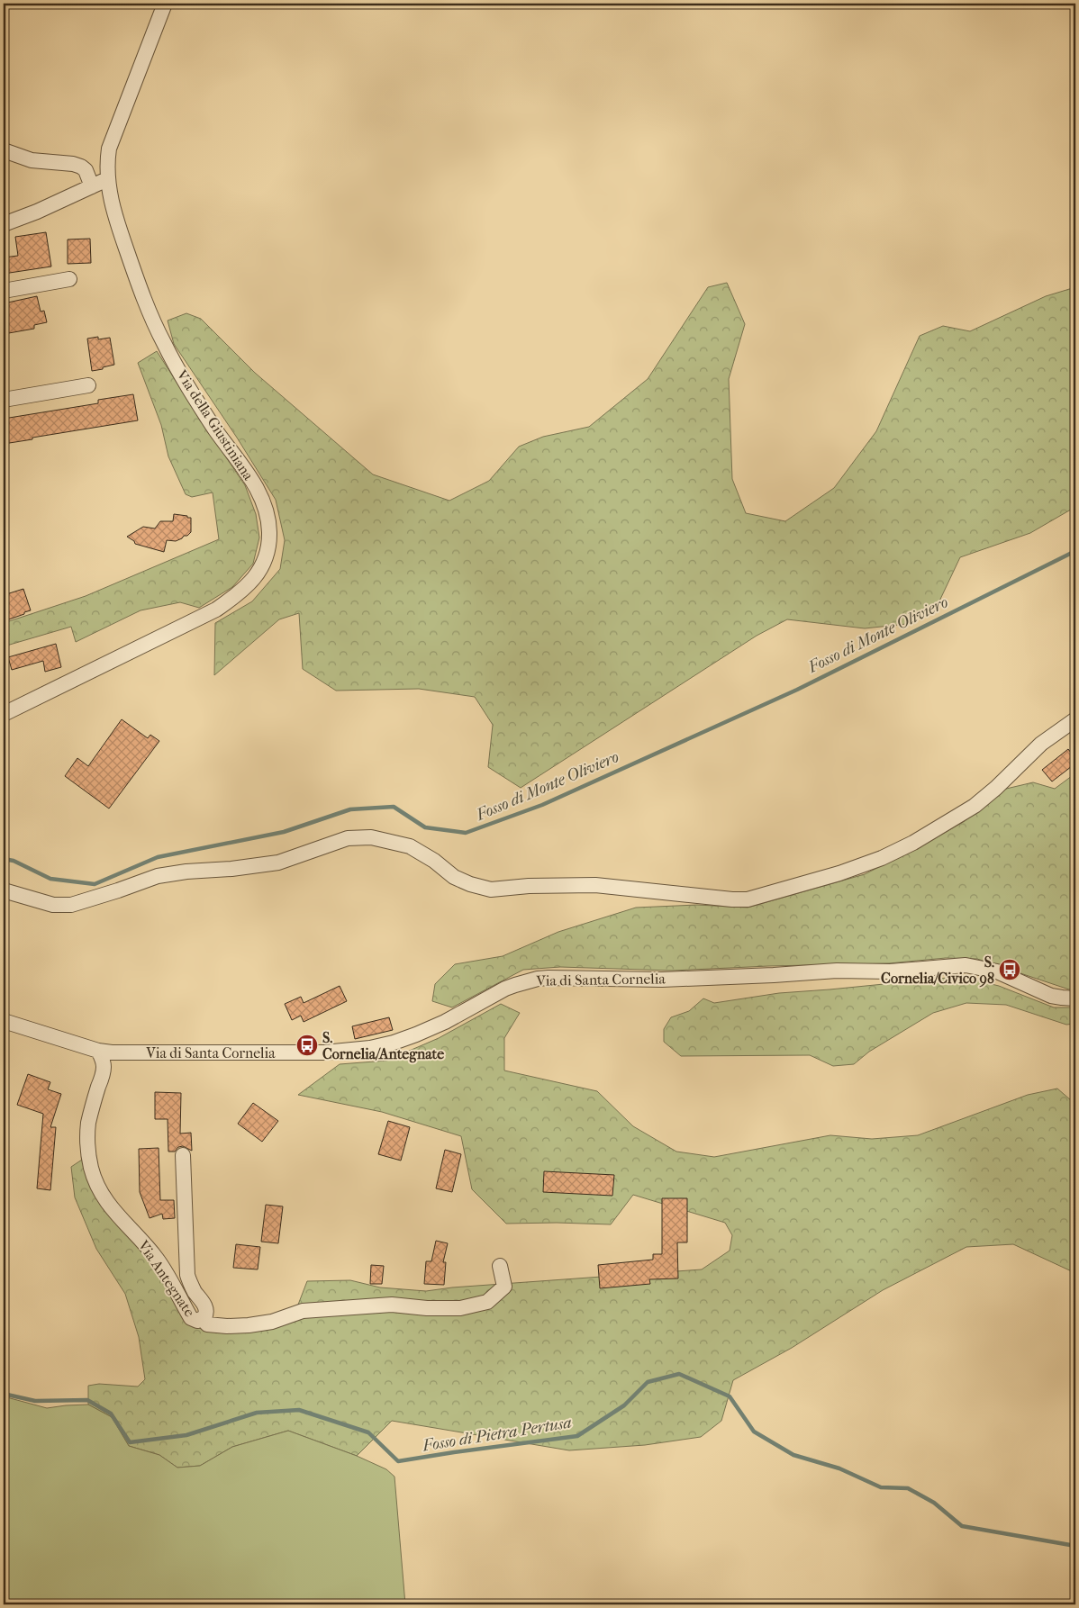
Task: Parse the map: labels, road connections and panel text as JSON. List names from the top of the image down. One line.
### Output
{"streets":{"street":["Via della Giustiniana","Via di Santa Cornelia","Via Antegnate"]},"crossings":[["Via di Santa Cornelia","Via Antegnate"]],"water":["Fosso di Monte Oliviero","Fosso di Pietra Pertusa"],"places":{"bus stop":["S. Cornelia/Civico 98","S. Cornelia/Antegnate"]}}
